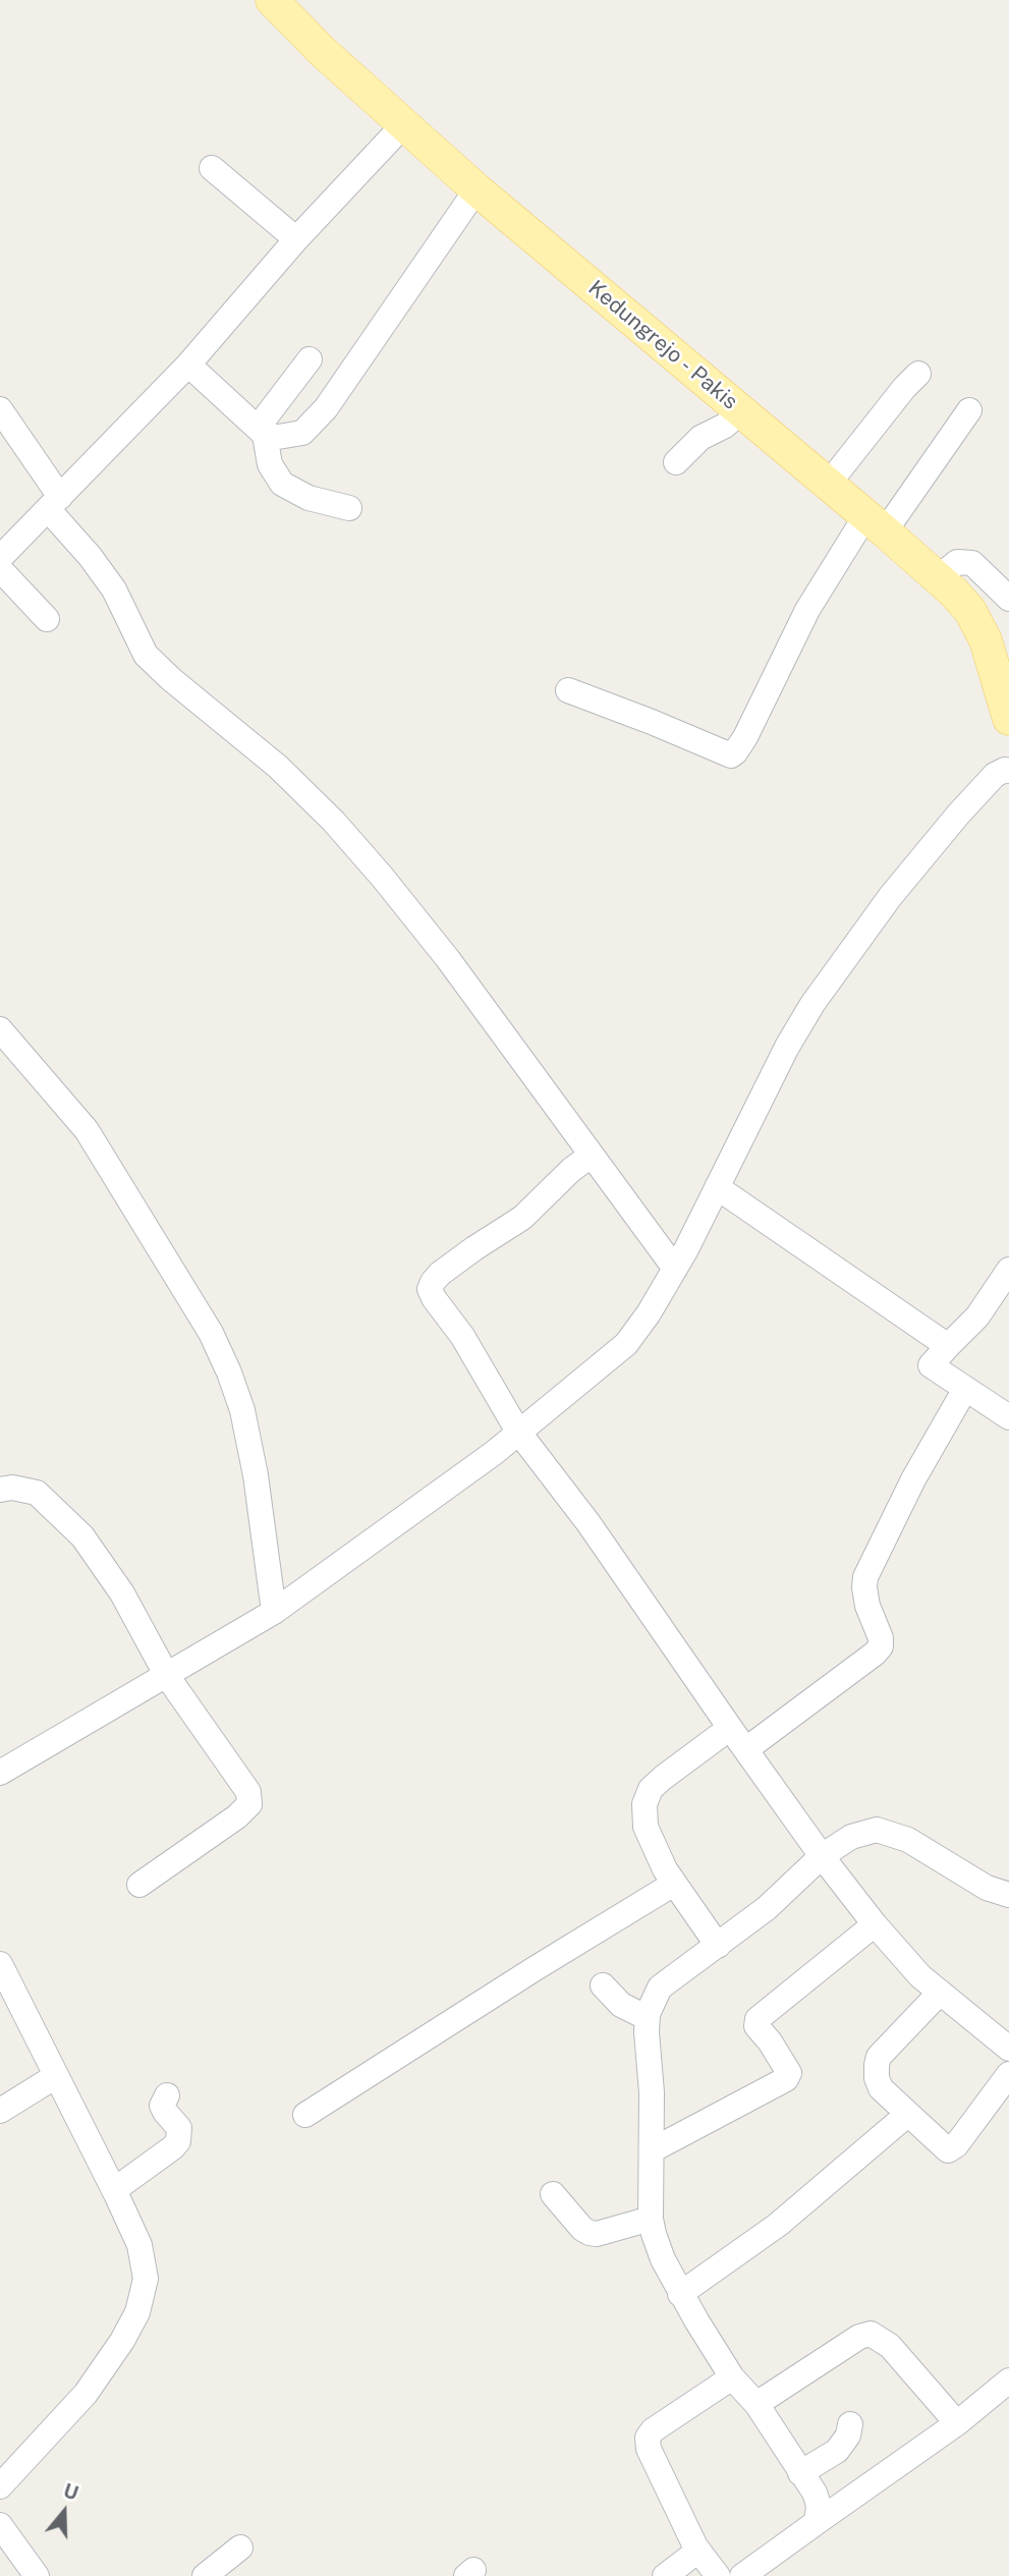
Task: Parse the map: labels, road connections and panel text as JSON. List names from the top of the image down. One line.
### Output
{"streets":{"main road":["Kedungrejo - Pakis"]},"north":"top"}
